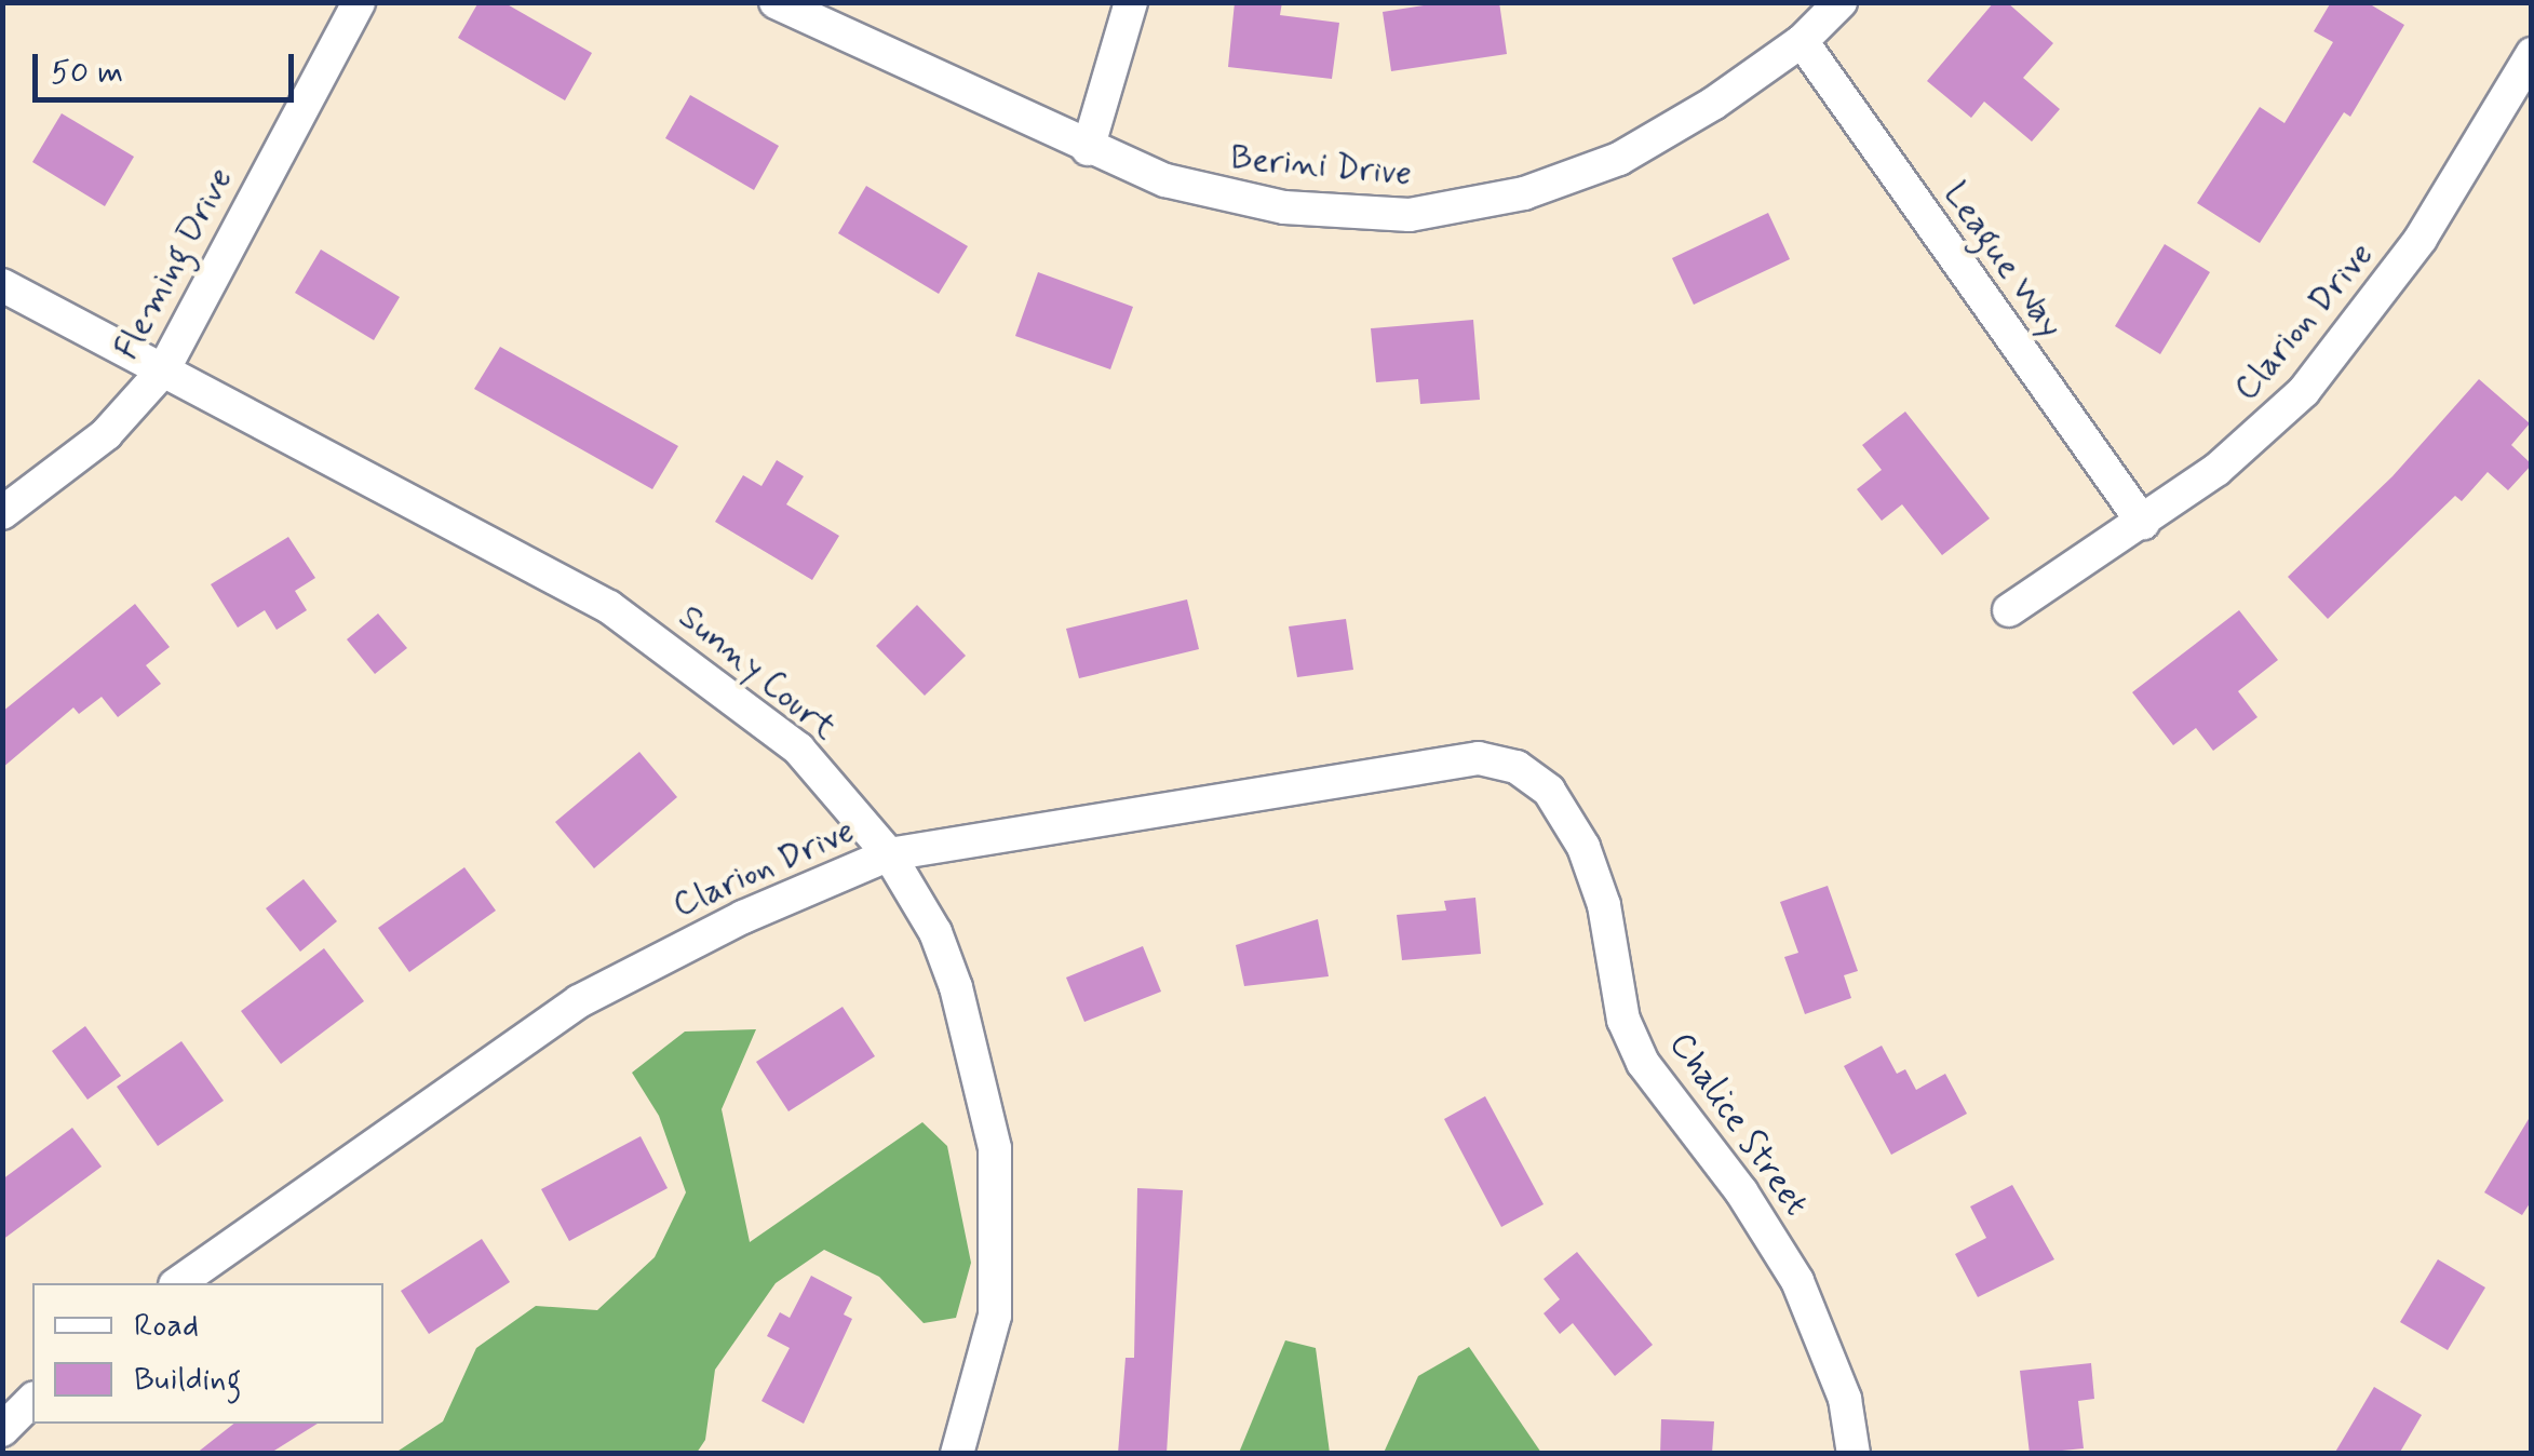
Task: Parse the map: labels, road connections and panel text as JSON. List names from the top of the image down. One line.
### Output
{"streets":{"street":["Berini Drive","League Way","Fleming Drive","Clarion Drive","Sunny Court","Chalice Street"]},"crossings":[["Berini Drive","League Way"],["League Way","Clarion Drive"],["Fleming Drive","Sunny Court"],["Clarion Drive","Sunny Court"],["Clarion Drive","Chalice Street"]],"legend":["Road","Building"],"scale_bar":"50 m"}
